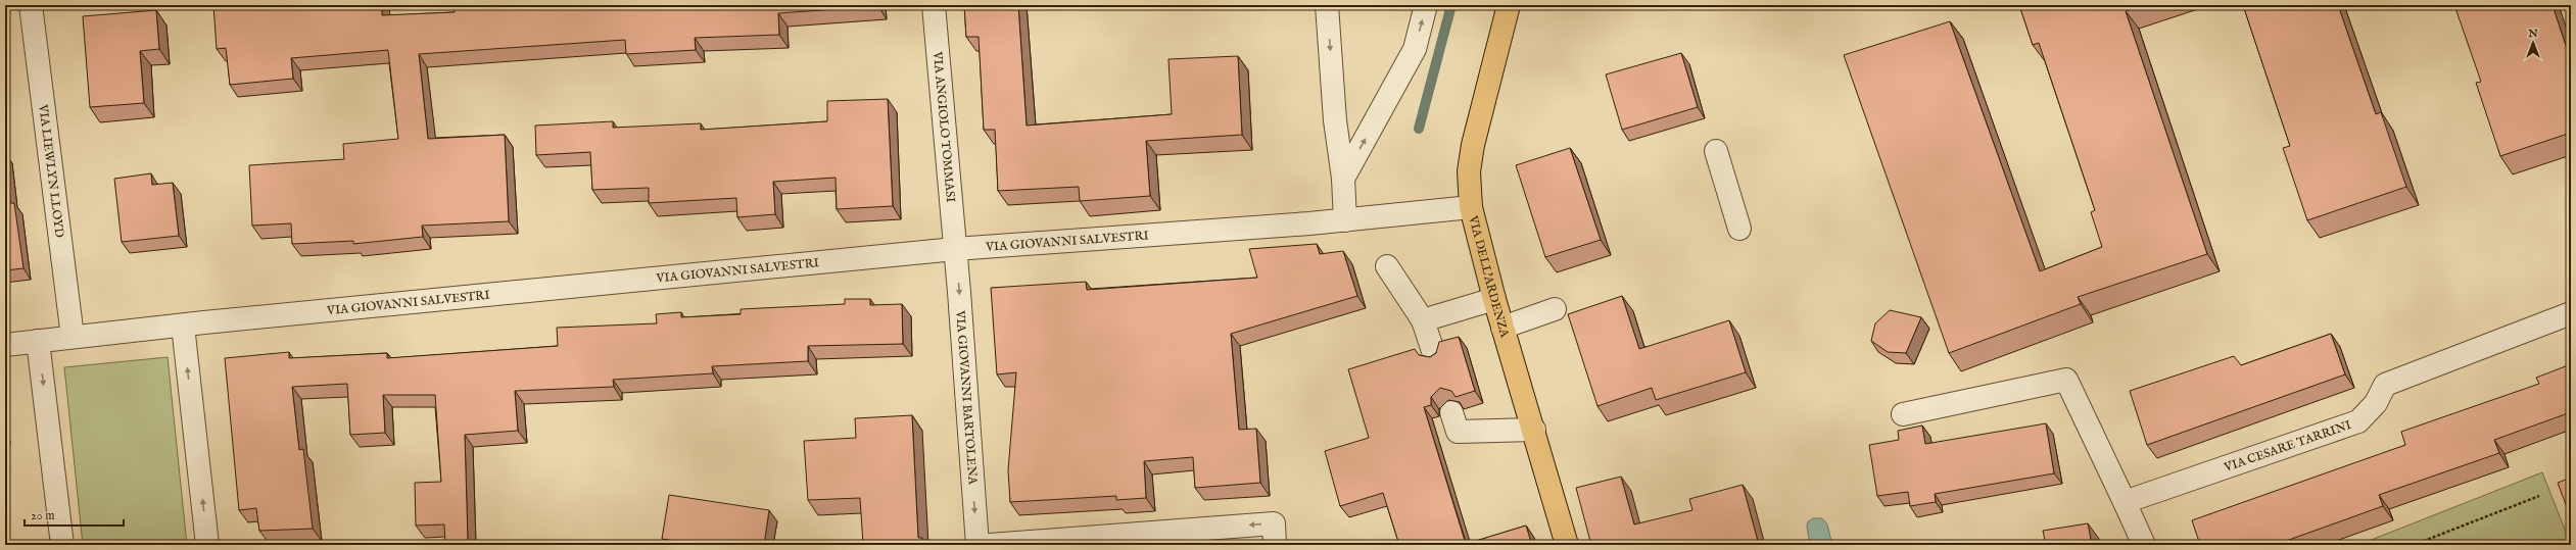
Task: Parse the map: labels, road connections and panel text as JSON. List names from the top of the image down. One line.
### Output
{"streets":{"main road":["VIA DELL'ARDENZA"],"street":["VIA ANGIOLO TOMMASI","VIA LIEWLYN LLOYD","VIA GIOVANNI SALVESTRI","VIA GIOVANNI BARTOLENA","VIA CESARE TARRINI"]},"crossings":[["VIA ANGIOLO TOMMASI","VIA GIOVANNI SALVESTRI"],["VIA ANGIOLO TOMMASI","VIA GIOVANNI BARTOLENA"],["VIA LIEWLYN LLOYD","VIA GIOVANNI SALVESTRI"],["VIA GIOVANNI SALVESTRI","VIA DELL'ARDENZA"],["VIA GIOVANNI SALVESTRI","VIA GIOVANNI BARTOLENA"]],"one_way":["VIA GIOVANNI BARTOLENA"],"scale_bar":"20 m","north":"top"}
